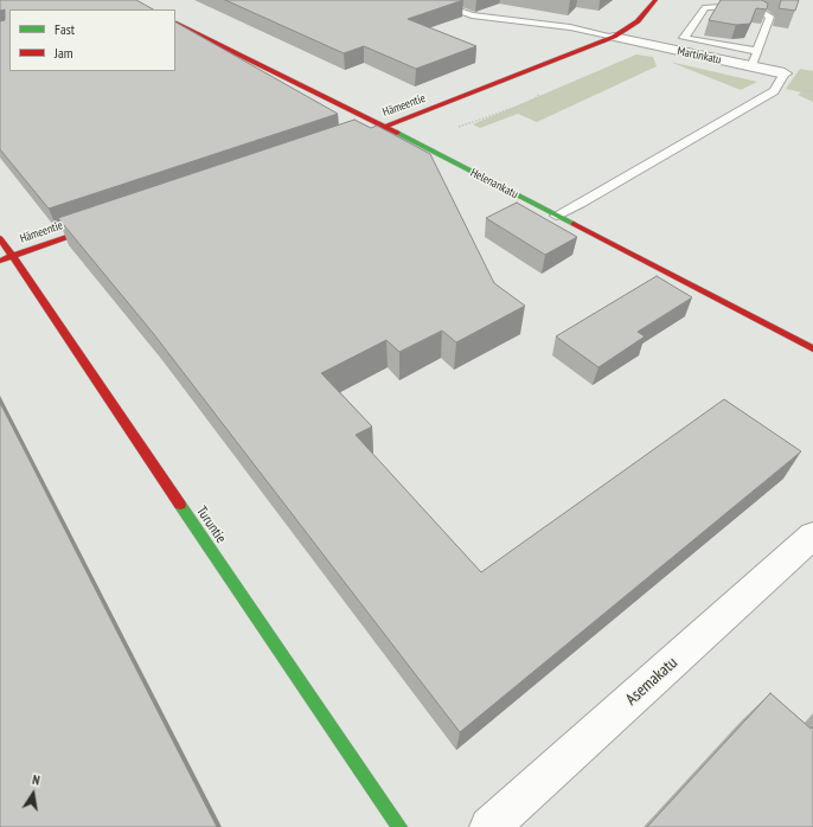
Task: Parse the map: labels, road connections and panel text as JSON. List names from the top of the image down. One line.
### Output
{"streets":{"main road":["Hämeentie","Helenankatu","Turuntie"],"street":["Martinkatu","Asemakatu"]},"crossings":[["Martinkatu","Hämeentie"],["Hämeentie","Helenankatu"],["Hämeentie","Turuntie"]],"legend":["Fast","Jam"],"north":"top"}
